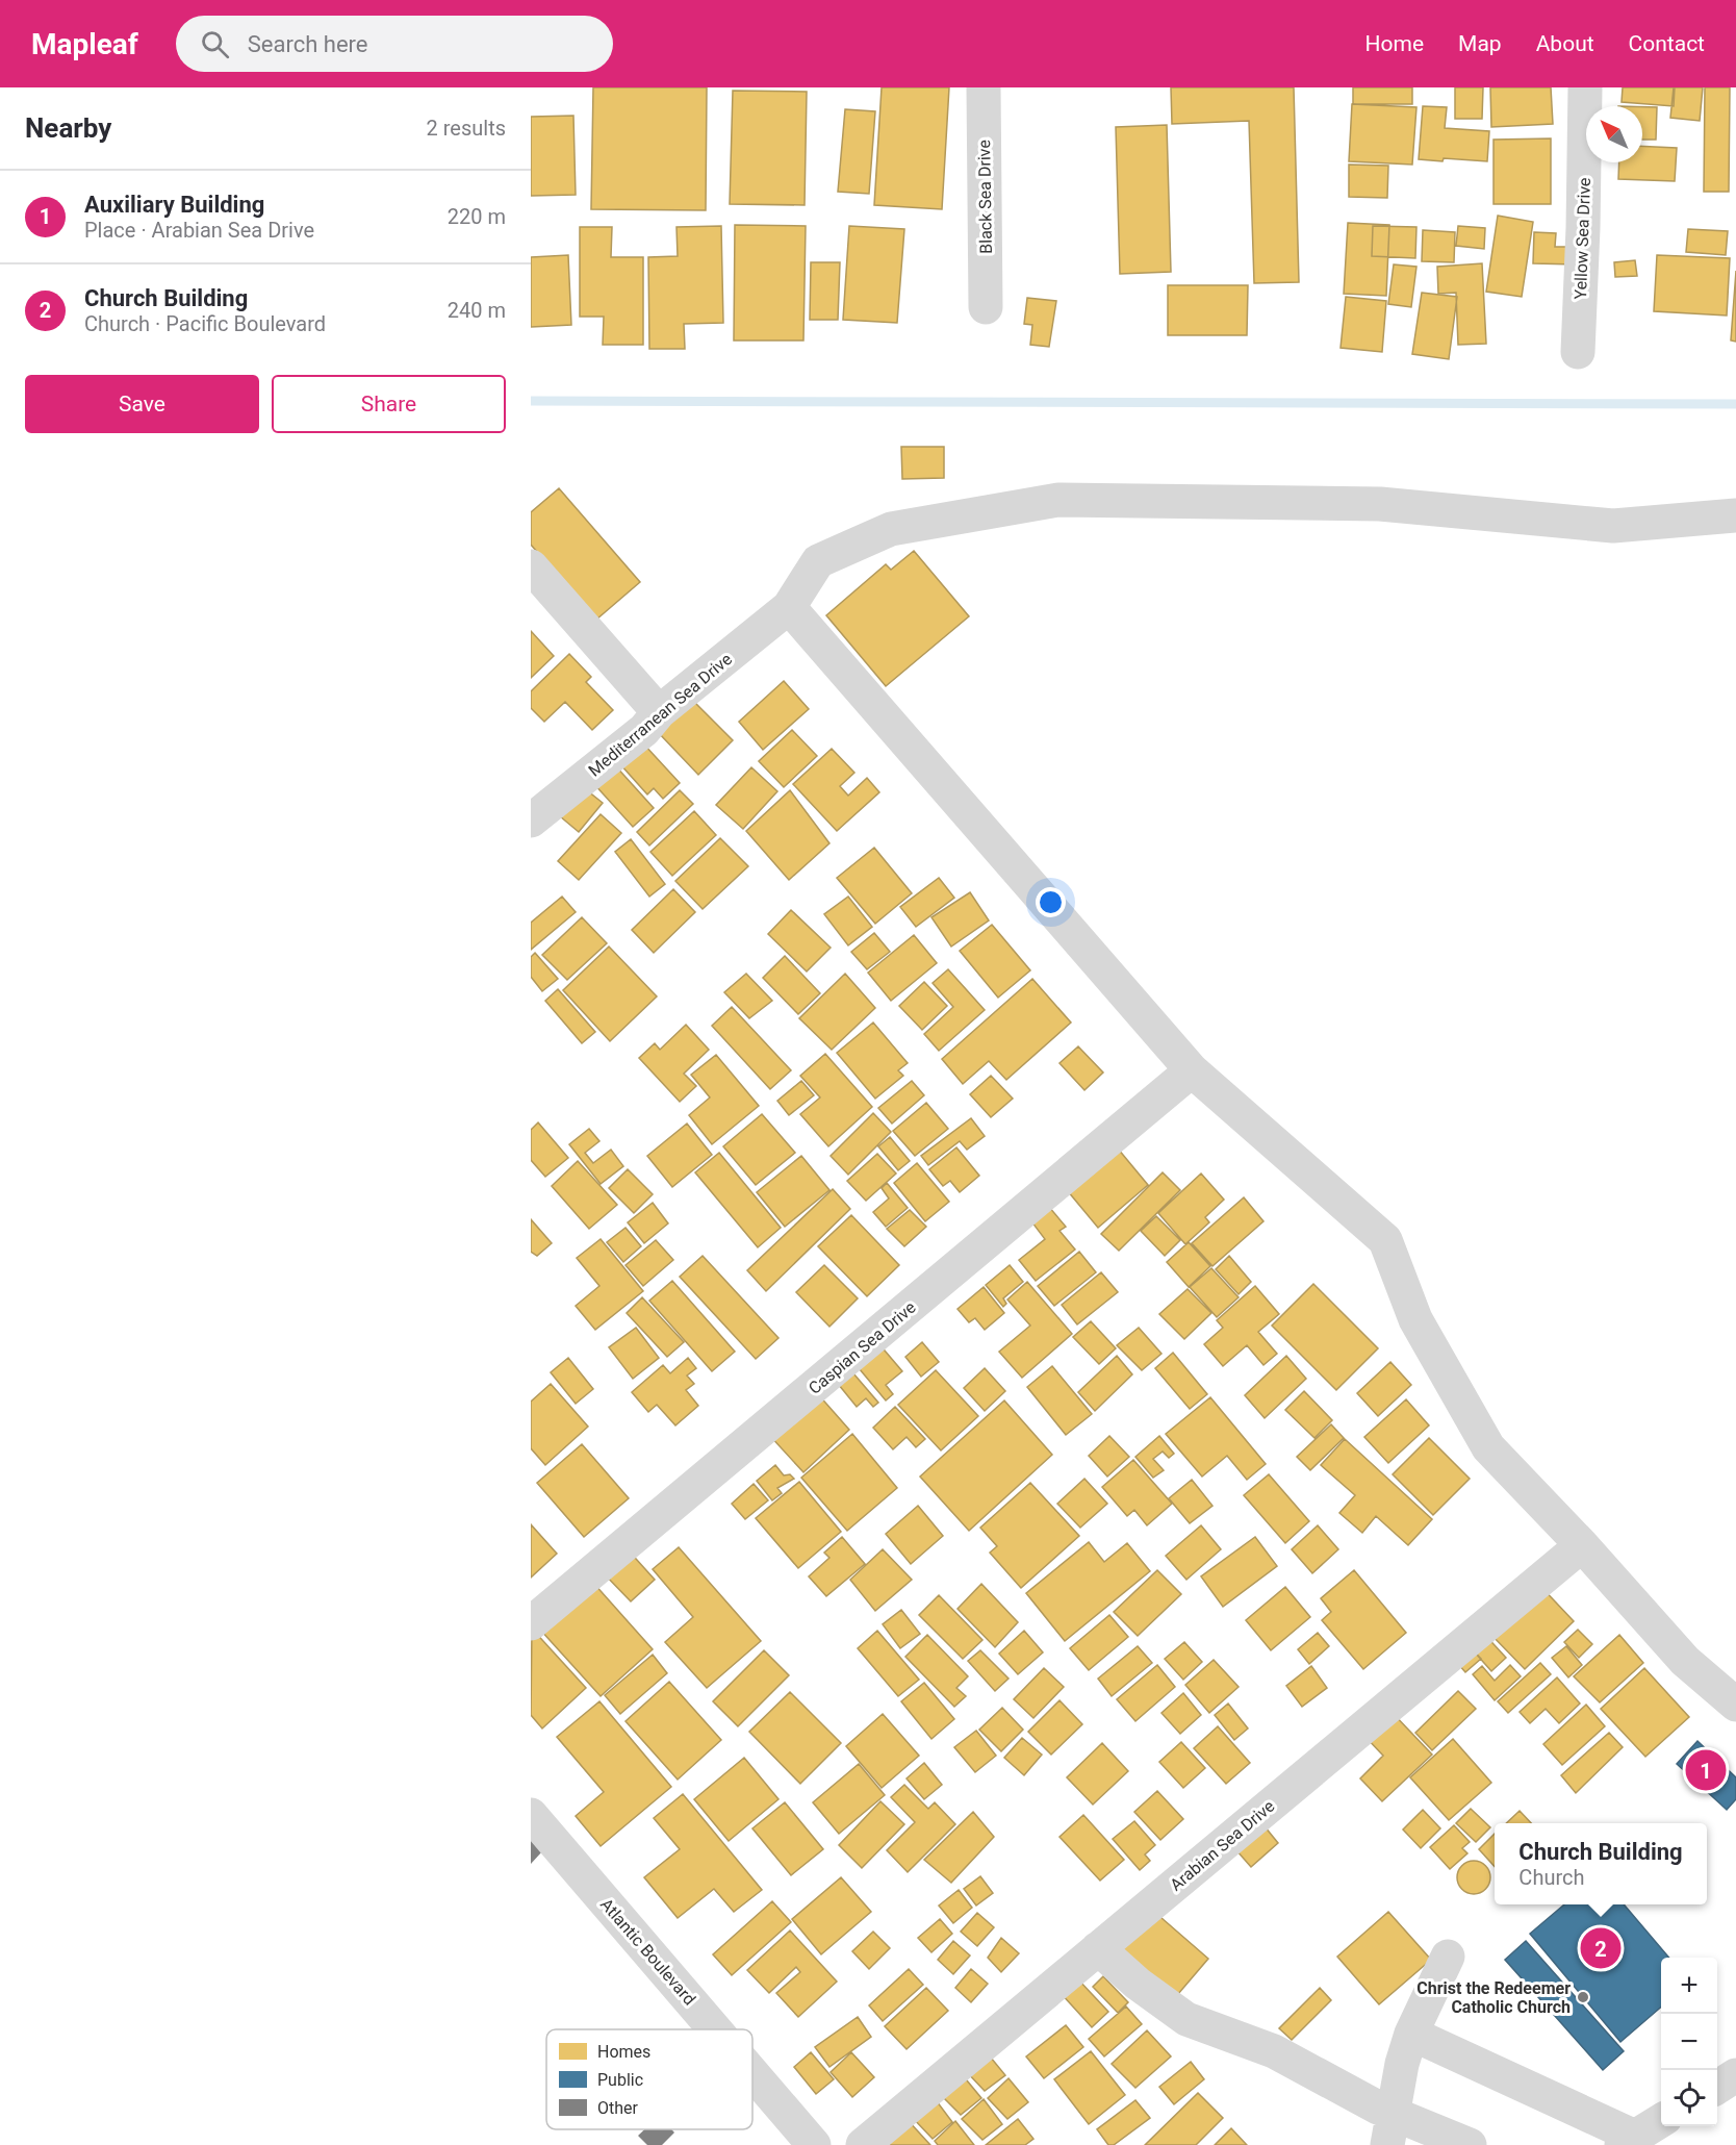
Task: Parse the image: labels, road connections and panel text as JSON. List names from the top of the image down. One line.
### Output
{"streets":{"street":["Black Sea Drive","Yellow Sea Drive","Mediterranean Sea Drive","Caspian Sea Drive","Arabian Sea Drive","Atlantic Boulevard"]},"places":["Christ the Redeemer Catholic Church"],"legend":["Homes","Public","Other"],"north":"top left","page":{"header":"Mapleaf","search":"Search here","nav":["Home","Map","About","Contact"],"heading":["Nearby","2 results"],"list":[{"mark":"1","name":"Auxiliary Building","note":"Place · Arabian Sea Drive","value":"220 m"},{"mark":"2","name":"Church Building","note":"Church · Pacific Boulevard","value":"240 m"}],"buttons":["Save","Share"],"pins":["1","2"],"popup":["Church Building","Church"],"map_buttons":["+","−"]}}
